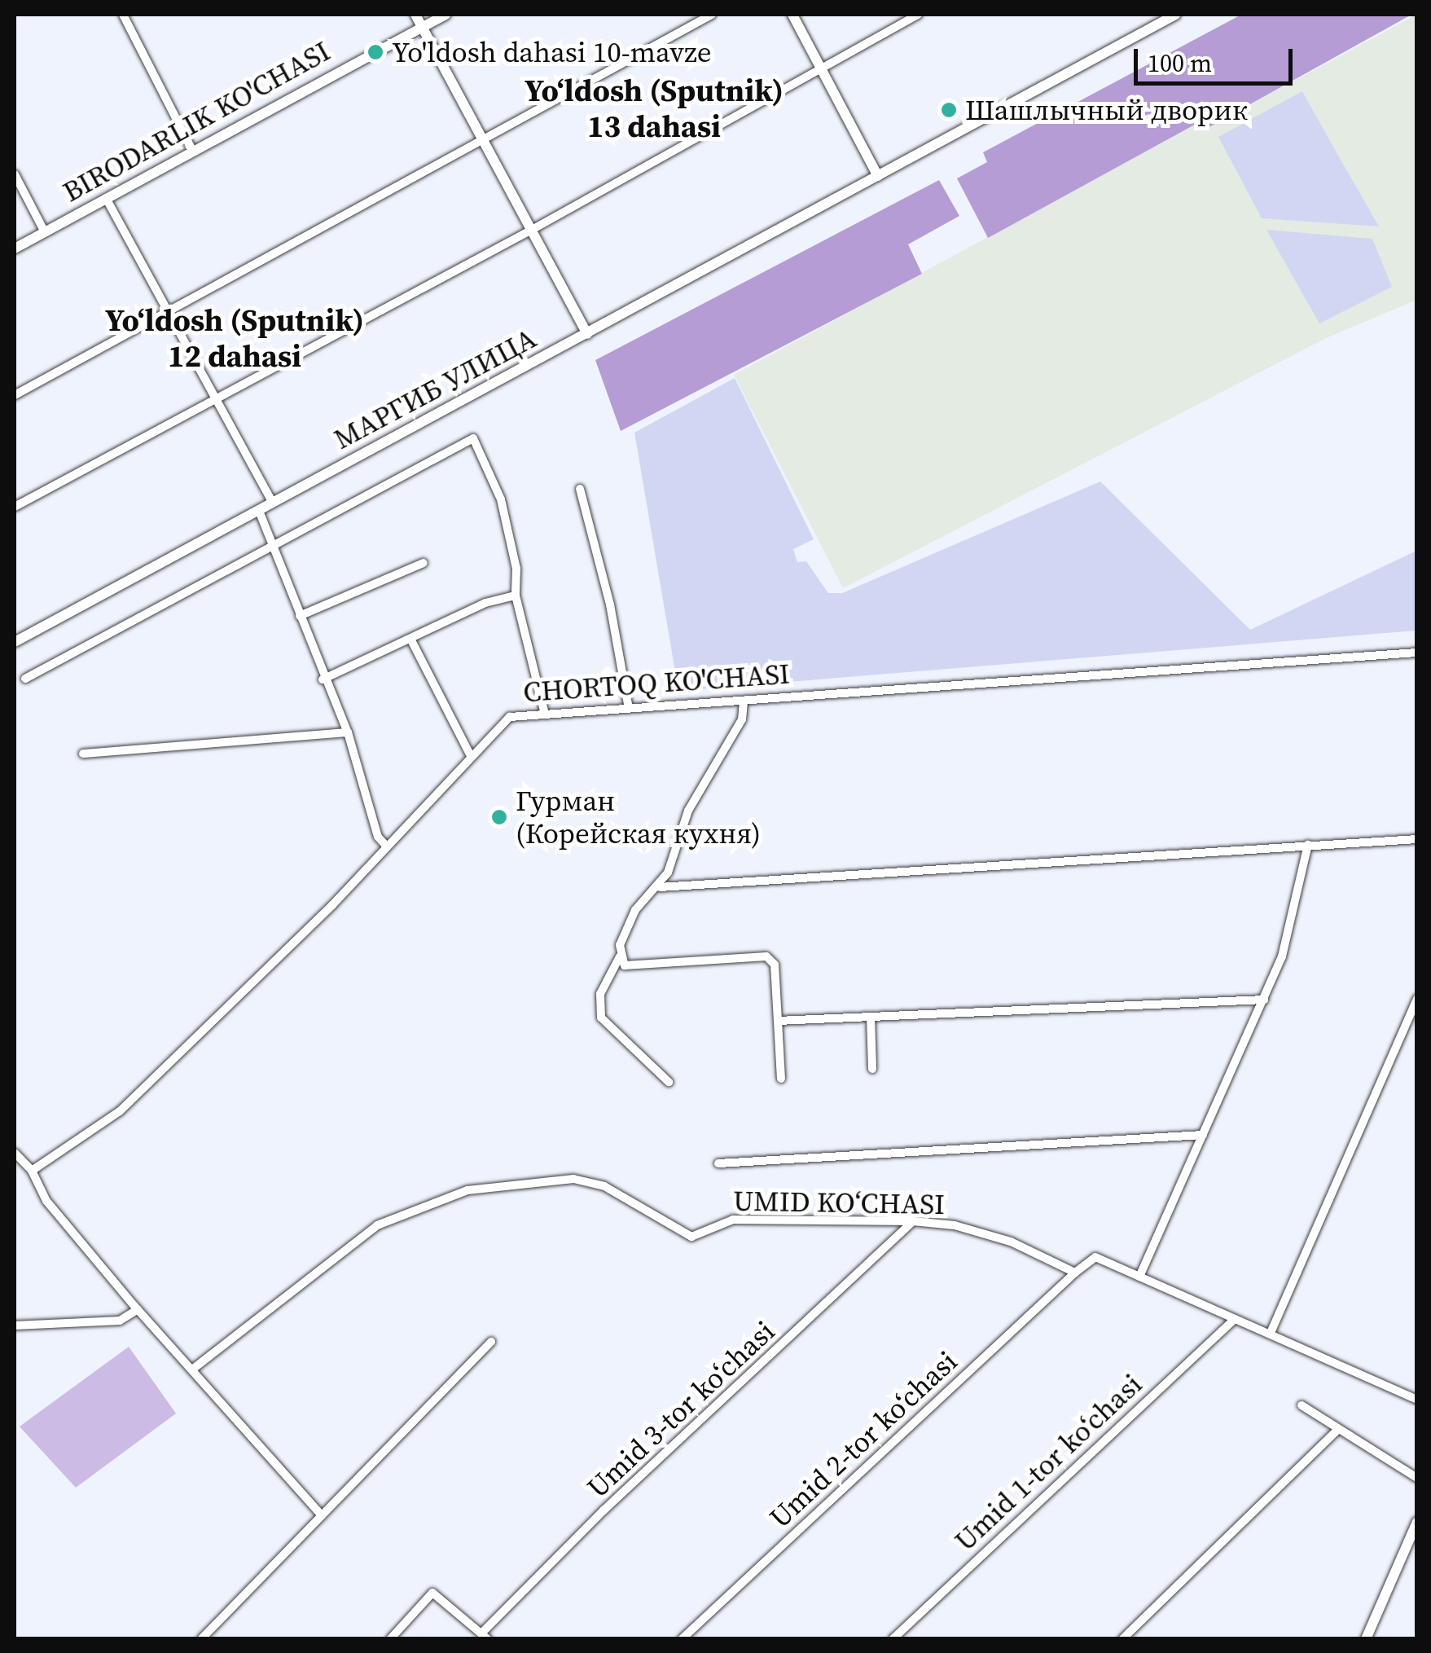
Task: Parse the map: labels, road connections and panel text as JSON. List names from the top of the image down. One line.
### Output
{"streets":{"street":["BIRODARLIK KO'CHASI","МАРГИБ УЛИЦА","CHORTOQ KO'CHASI","UMID KO‘CHASI","Umid 3-tor koʻchasi","Umid 2-tor koʻchasi","Umid 1-tor koʻchasi"]},"crossings":[["UMID KO‘CHASI","Umid 3-tor koʻchasi"],["UMID KO‘CHASI","Umid 2-tor koʻchasi"]],"districts":["Yo‘ldosh (Sputnik) 13 dahasi","Yo‘ldosh (Sputnik) 12 dahasi"],"places":["Yo'ldosh dahasi 10-mavze","Шашлычный дворик","Гурман (Корейская кухня)"],"scale_bar":"100 m"}
